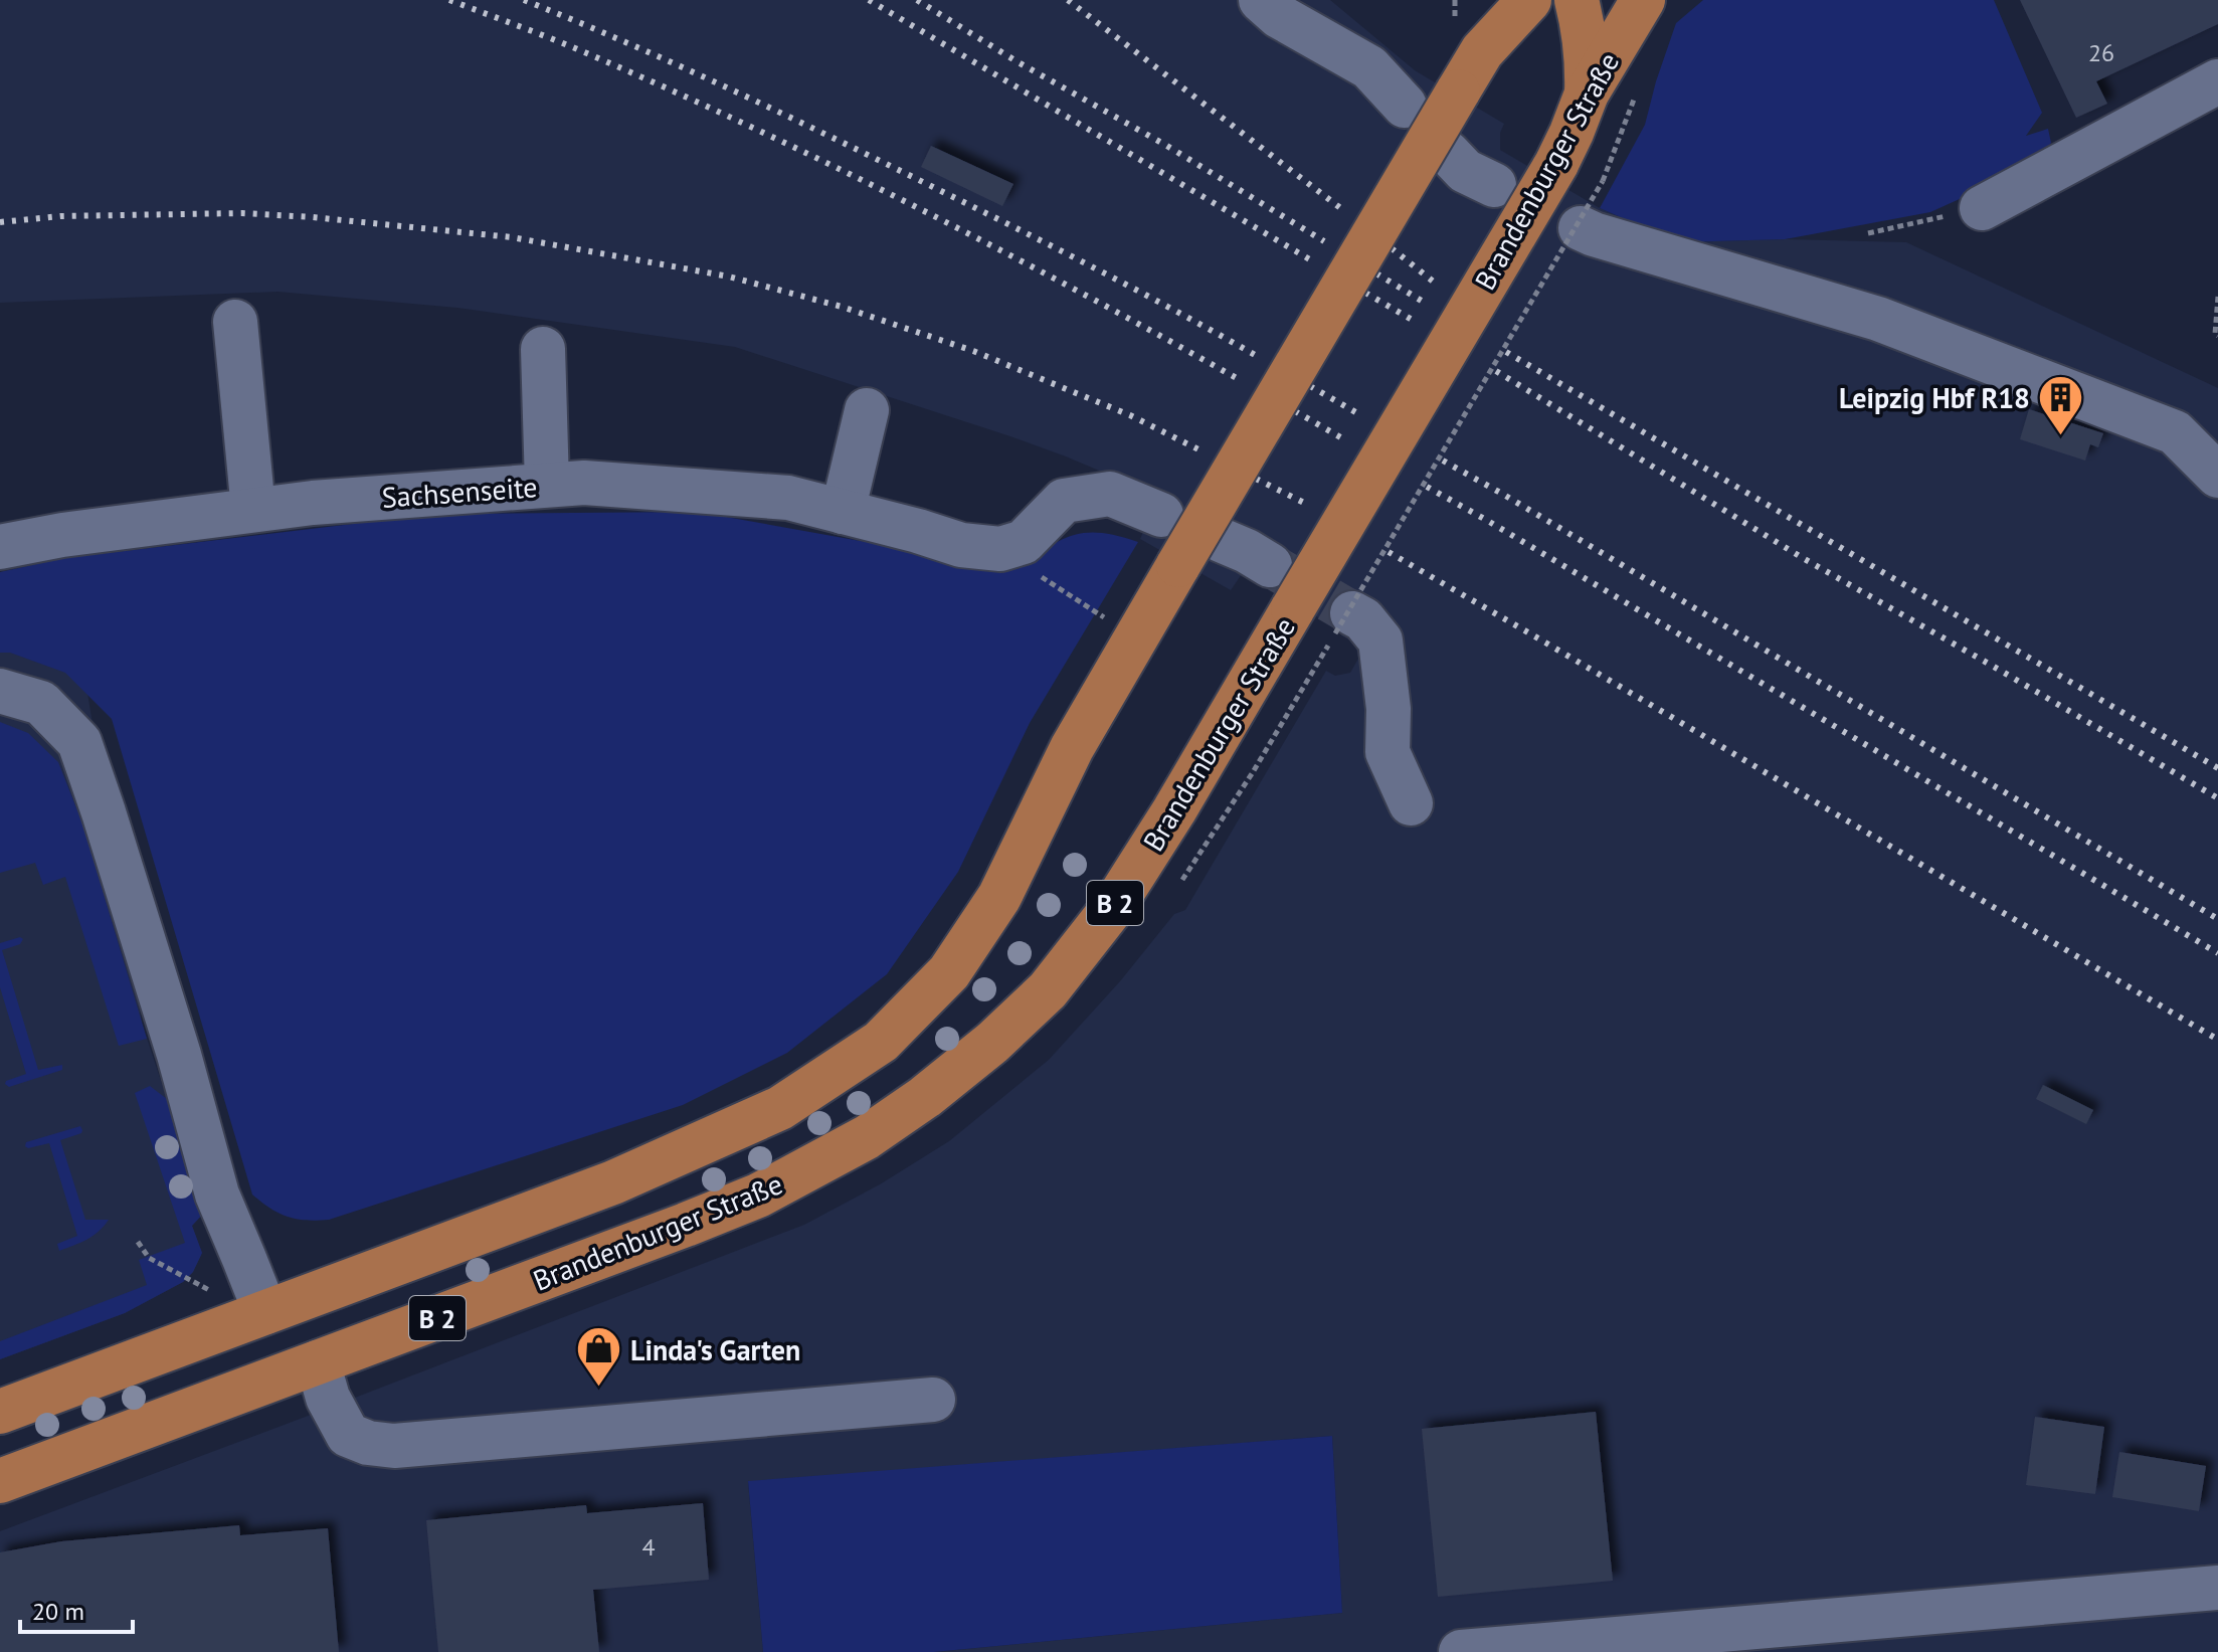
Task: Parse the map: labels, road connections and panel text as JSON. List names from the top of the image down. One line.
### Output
{"streets":{"main road":["Brandenburger Straße","B 2"],"street":["Sachsenseite"]},"crossings":[["Brandenburger Straße","B 2"]],"places":{"building":["Leipzig Hbf R18"],"shop":["Linda's Garten"]},"house_numbers":["26","4"],"scale_bar":"20 m"}
